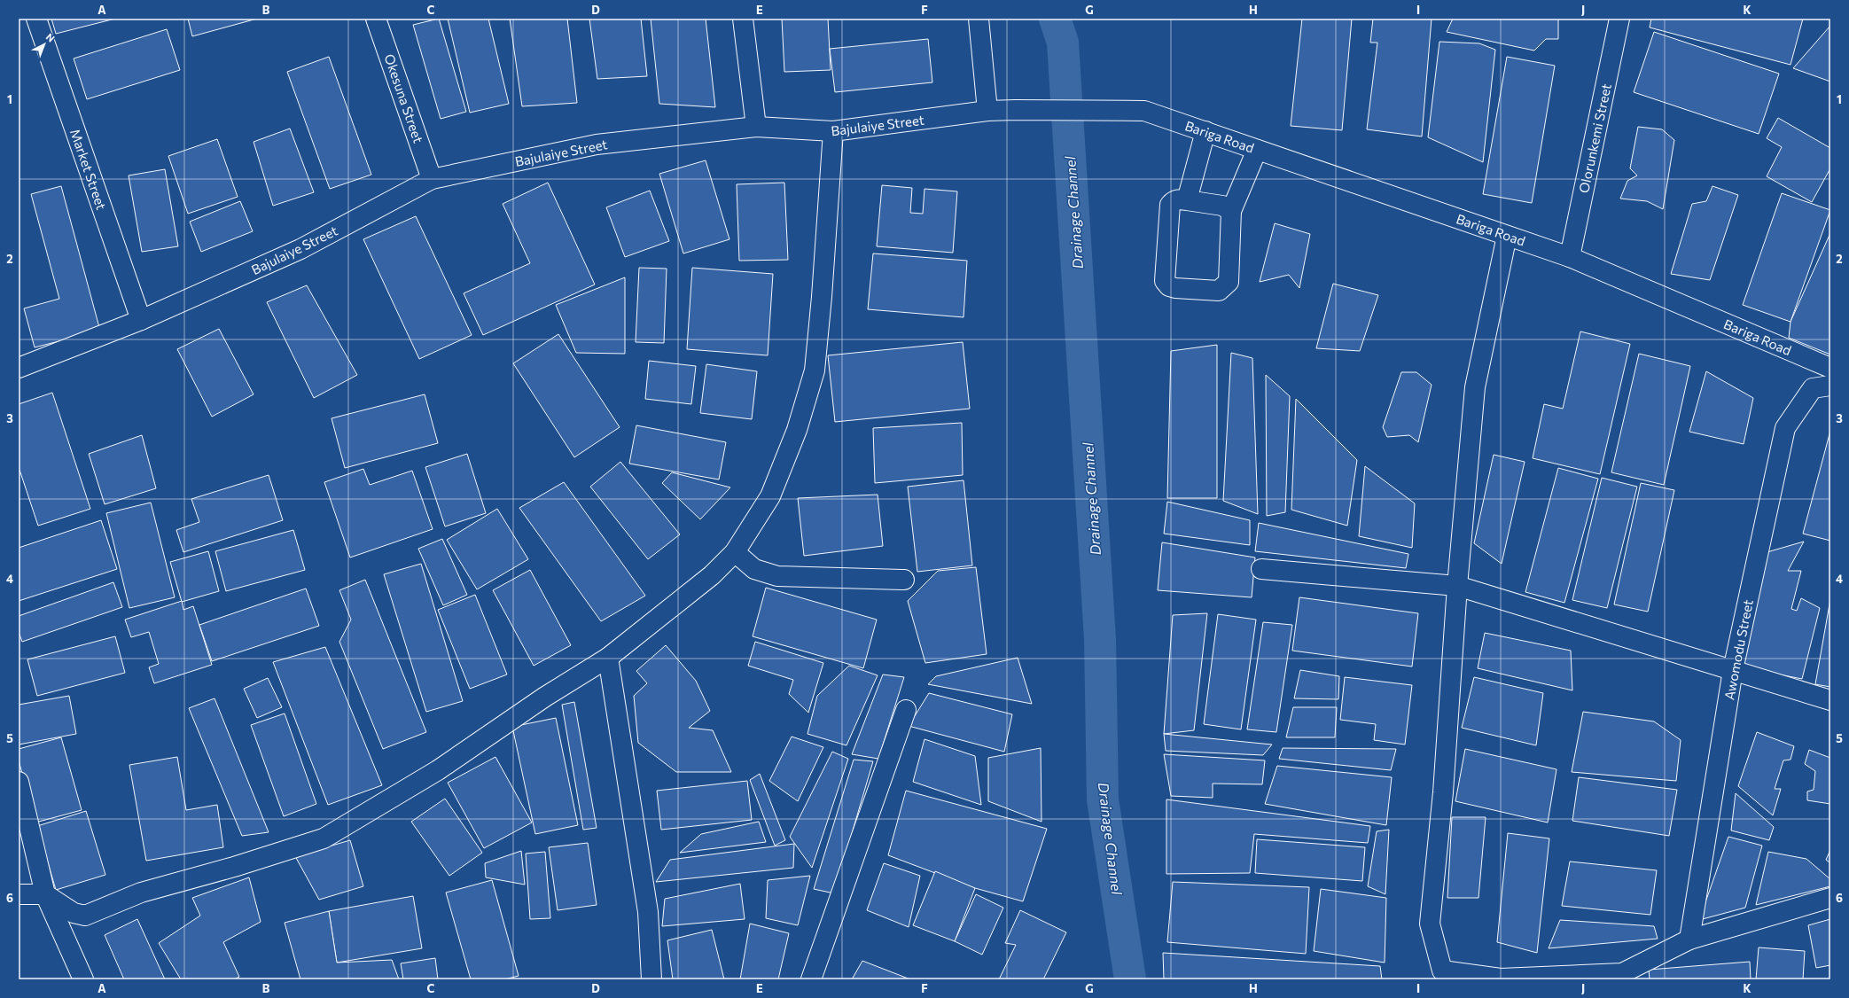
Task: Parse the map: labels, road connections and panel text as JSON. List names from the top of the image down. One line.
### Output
{"streets":{"street":["Okesuna Street","Bajulaiye Street","Bariga Road","Olorunkemi Street","Market Street","Awomodu Street"]},"crossings":[["Okesuna Street","Bajulaiye Street"],["Bajulaiye Street","Bariga Road"],["Bajulaiye Street","Market Street"],["Bariga Road","Olorunkemi Street"]],"water":["Drainage Channel"],"north":"top right","grid":{"columns":["A","B","C","D","E","F","G","H","I","J","K"],"rows":["1","2","3","4","5","6"]}}
